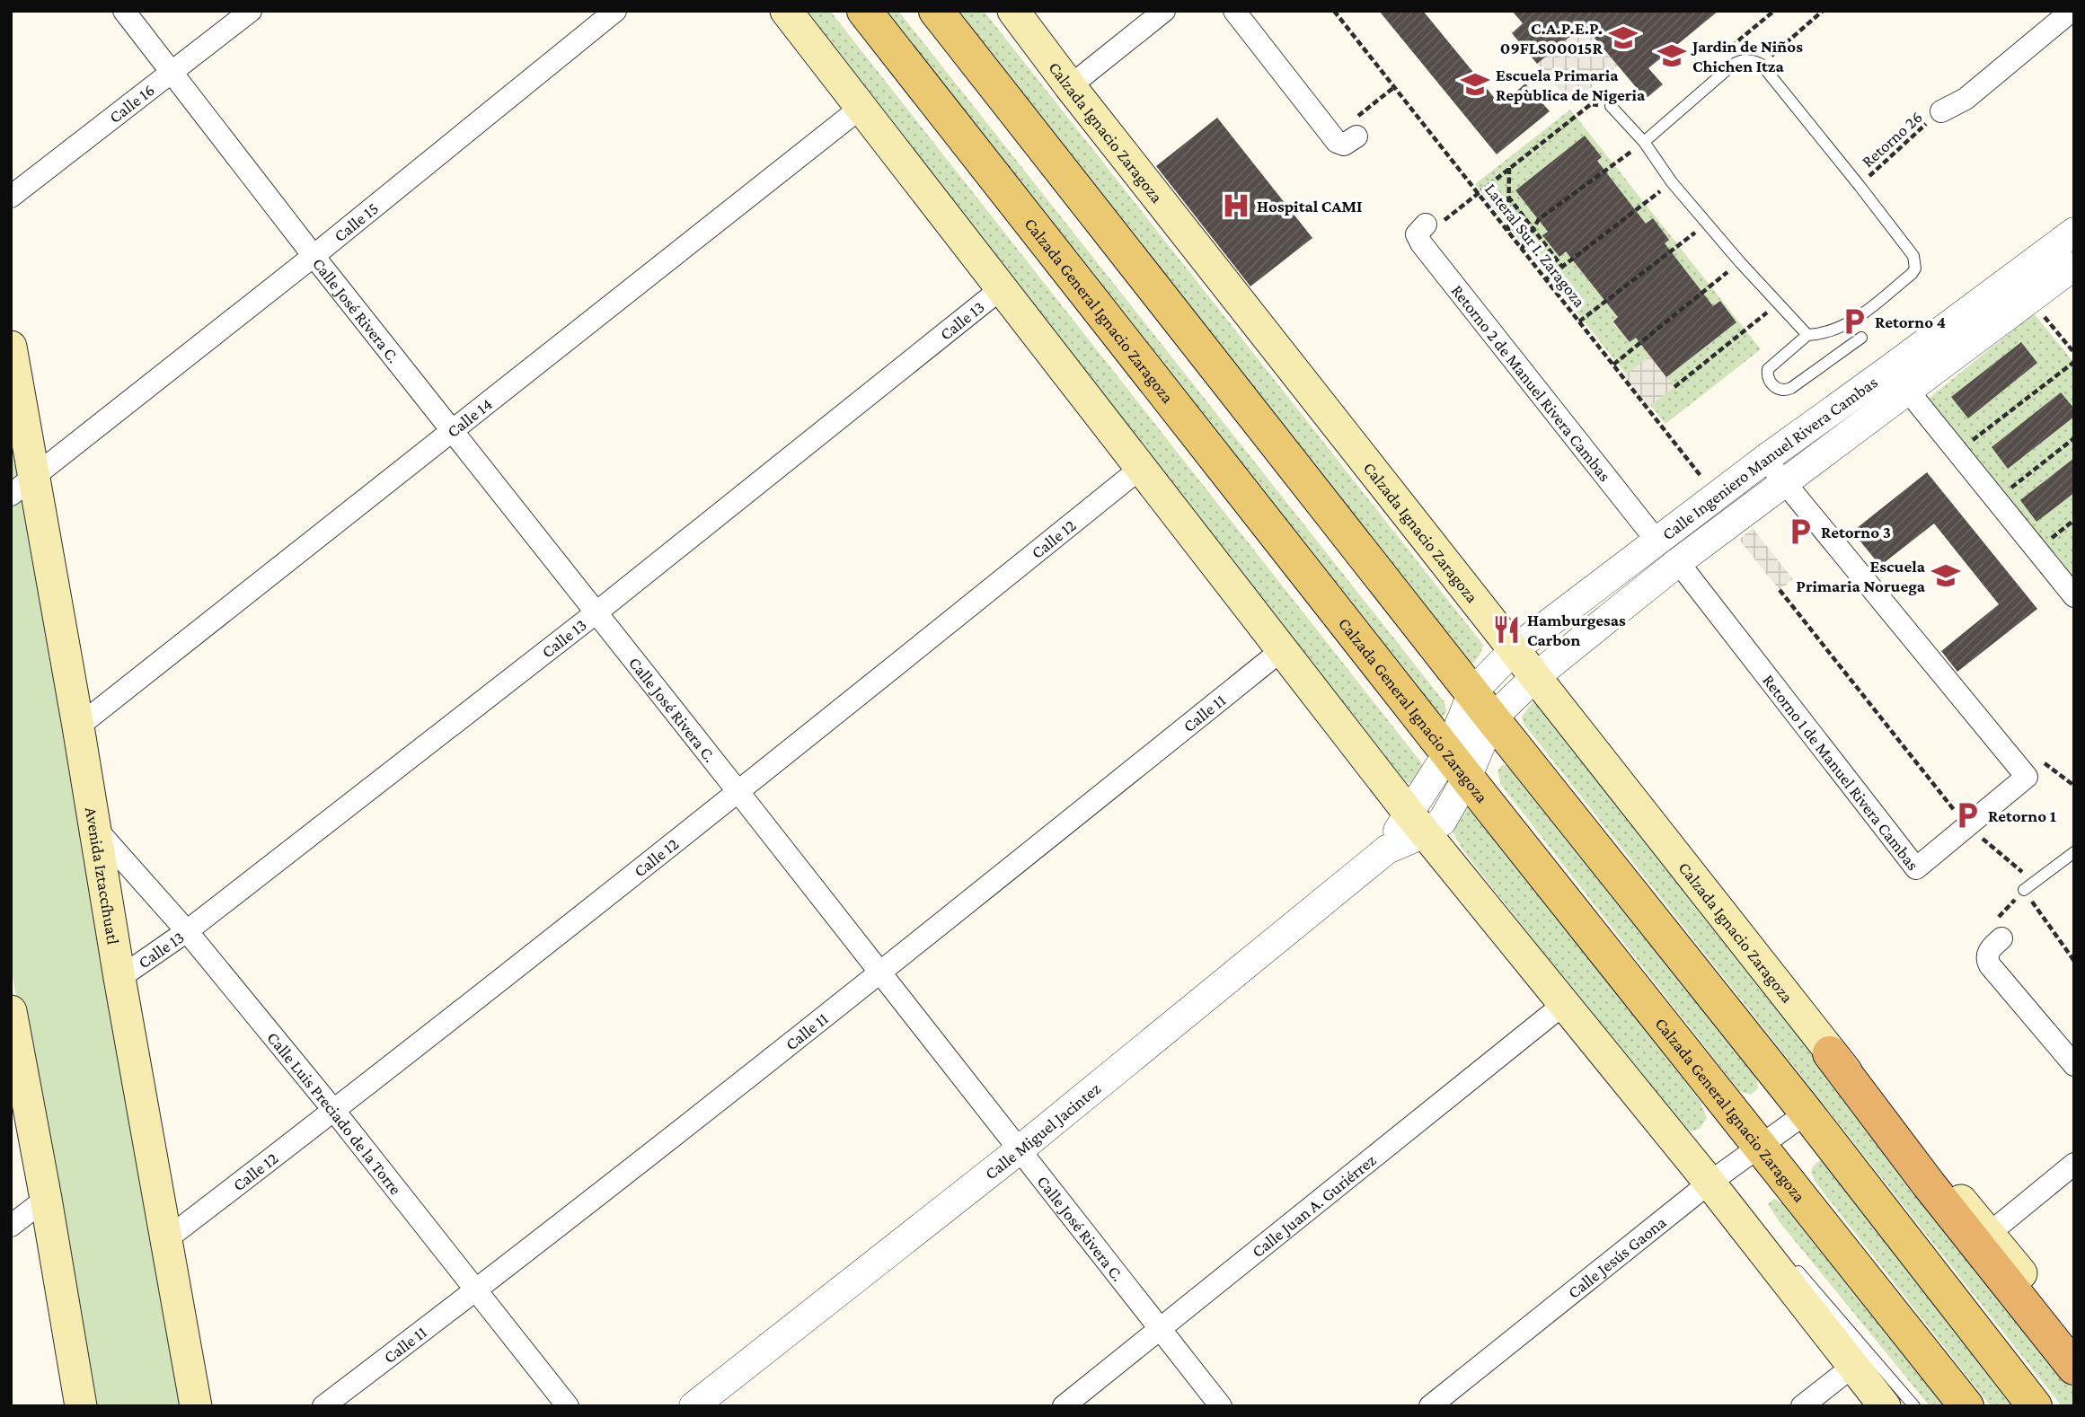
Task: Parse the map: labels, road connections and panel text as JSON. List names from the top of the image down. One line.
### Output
{"streets":{"main road":["Calzada Ignacio Zaragoza","Calzada General Ignacio Zaragoza","Avenida Iztaccíhuatl"],"street":["Calle 16","Calle 15","Calle José Rivera C.","Calle 13","Retorno 2 de Manuel Rivera Cambas","Calle 14","Calle Ingeniero Manuel Rivera Cambas","Calle 12","Calle 11","Retorno 1 de Manuel Rivera Cambas","Calle Luis Preciado de la Torre","Calle Miguel Jacintez","Calle Juan A. Guriérrez","Calle Jesús Gaona"],"path":["Retorno 26","Lateral Sur I. Zaragoza"]},"crossings":[["Calle 16","Calle José Rivera C."],["Calzada Ignacio Zaragoza","Calle Ingeniero Manuel Rivera Cambas"],["Calle 15","Calle José Rivera C."],["Calle 15","Avenida Iztaccíhuatl"],["Lateral Sur I. Zaragoza","Calle Ingeniero Manuel Rivera Cambas"],["Calle José Rivera C.","Calle 13"],["Calle José Rivera C.","Calle 14"],["Calle José Rivera C.","Calle 12"],["Calle José Rivera C.","Calle 11"],["Calle José Rivera C.","Calle Miguel Jacintez"],["Calle José Rivera C.","Calle Juan A. Guriérrez"],["Calzada General Ignacio Zaragoza","Calle Miguel Jacintez"],["Calzada General Ignacio Zaragoza","Calle Jesús Gaona"],["Calle 13","Avenida Iztaccíhuatl"],["Calle 13","Calle Luis Preciado de la Torre"],["Retorno 2 de Manuel Rivera Cambas","Calle Ingeniero Manuel Rivera Cambas"],["Calle 14","Avenida Iztaccíhuatl"],["Calle Ingeniero Manuel Rivera Cambas","Retorno 1 de Manuel Rivera Cambas"],["Calle Ingeniero Manuel Rivera Cambas","Calle Miguel Jacintez"],["Calle 12","Avenida Iztaccíhuatl"],["Calle 12","Calle Luis Preciado de la Torre"],["Calle 11","Calle Luis Preciado de la Torre"],["Avenida Iztaccíhuatl","Calle Luis Preciado de la Torre"]],"places":{"school or university":["C.A.P.E.P. 09FLS00015R","Jardin de Niños Chichen Itza","Escuela Primaria Repùblica de Nigeria","Escuela Primaria Noruega"],"hospital":["Hospital CAMI"],"parking":["Retorno 4","Retorno 3","Retorno 1"],"restaurant":["Hamburgesas Carbon"]}}
